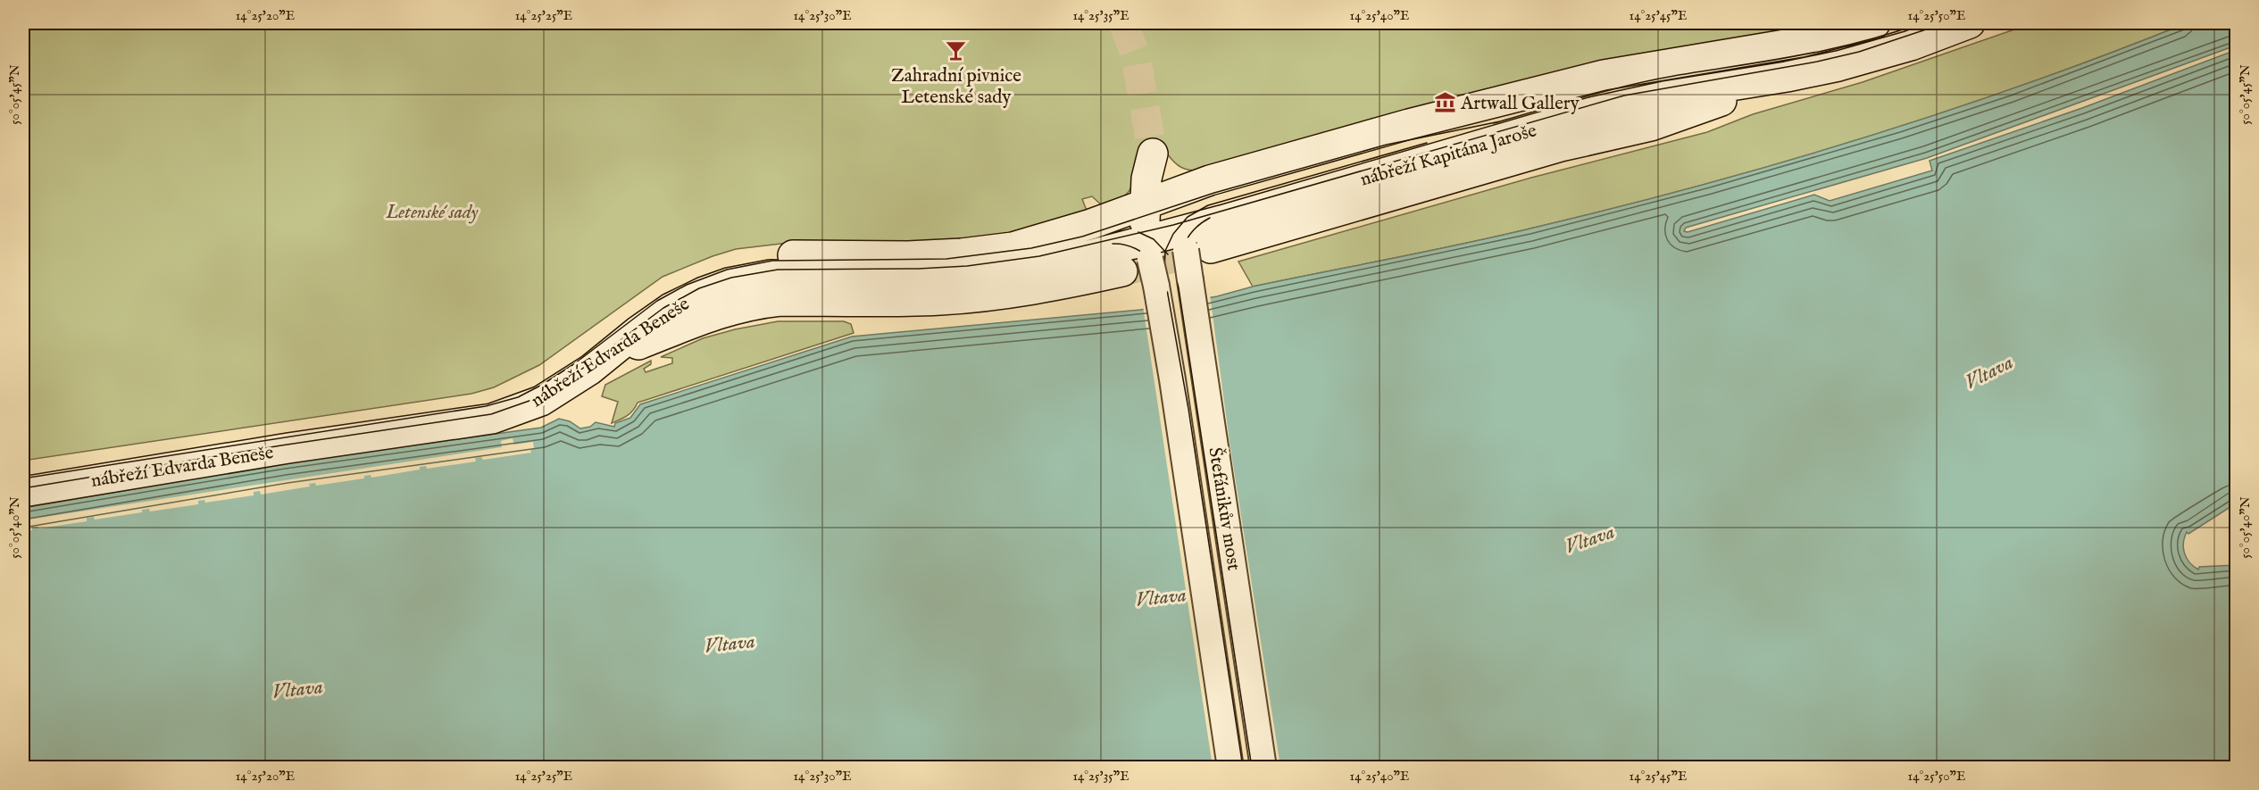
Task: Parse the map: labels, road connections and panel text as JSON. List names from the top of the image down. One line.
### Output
{"streets":{"main road":["nábřeží Kapitána Jaroše","nábřeží Edvarda Beneše"],"street":["Štefánikův most"]},"crossings":[["nábřeží Kapitána Jaroše","nábřeží Edvarda Beneše"],["nábřeží Kapitána Jaroše","Štefánikův most"],["nábřeží Edvarda Beneše","Štefánikův most"]],"water":["Vltava"],"parks":["Letenské sady"],"places":{"bar":["Zahradní pivnice Letenské sady"],"museum":["Artwall Gallery"]},"coordinates":["14°25'20\"E","14°25'25\"E","14°25'30\"E","14°25'35\"E","14°25'40\"E","14°25'45\"E","14°25'50\"E","50°05'45\"N","50°05'40\"N"]}
